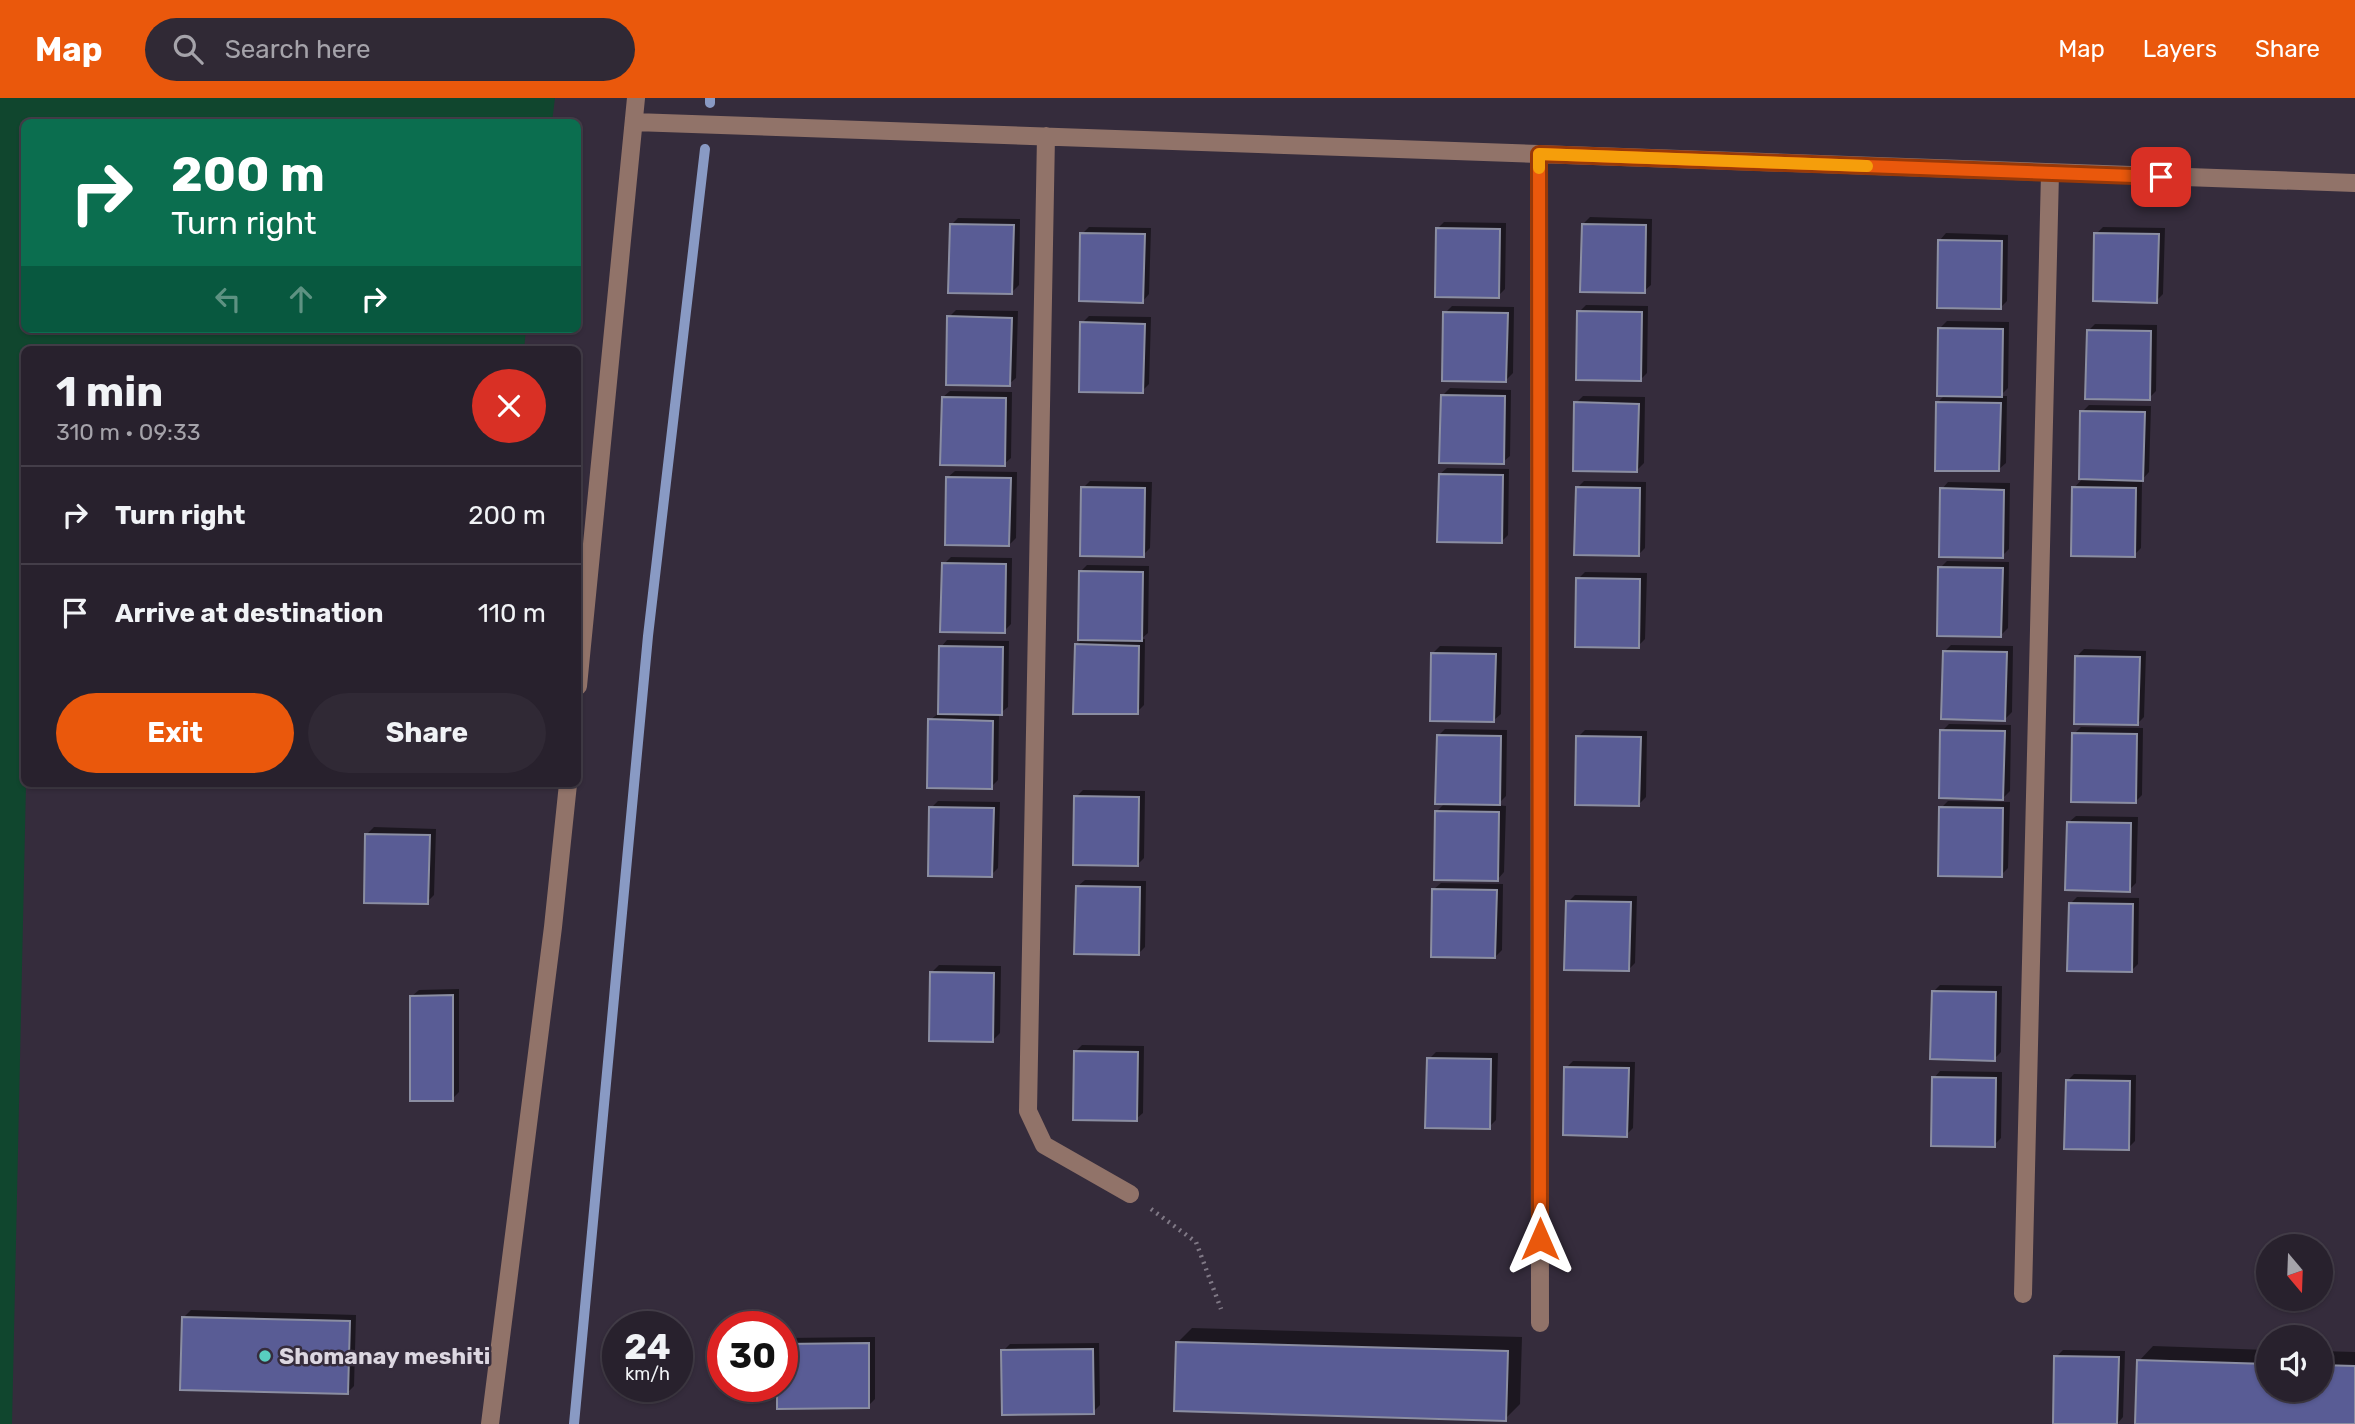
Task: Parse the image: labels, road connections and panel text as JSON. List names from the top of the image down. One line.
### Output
{"places":["Shomanay meshiti"],"north":"bottom","page":{"header":"Map","search":"Search here","nav":["Map","Layers","Share"],"turn":["200 m","Turn right"],"heading":["1 min","310 m · 09:33"],"list":[{"name":"Turn right","value":"200 m"},{"name":"Arrive at destination","value":"110 m"}],"buttons":["Exit","Share"],"speed":"24 km/h","limit":"30"}}
